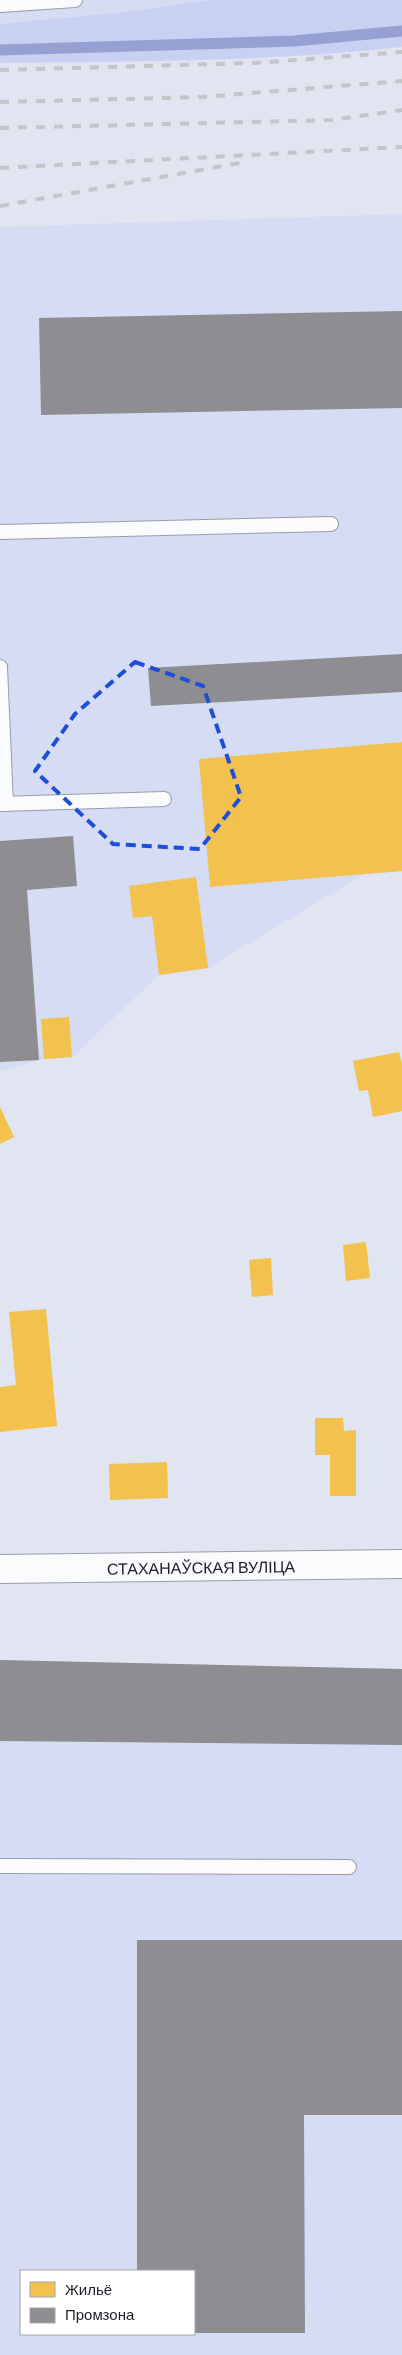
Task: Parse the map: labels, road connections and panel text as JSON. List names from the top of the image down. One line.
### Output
{"streets":{"street":["СТАХАНАЎСКАЯ ВУЛІЦА"]},"legend":["Жильё","Промзона"]}
